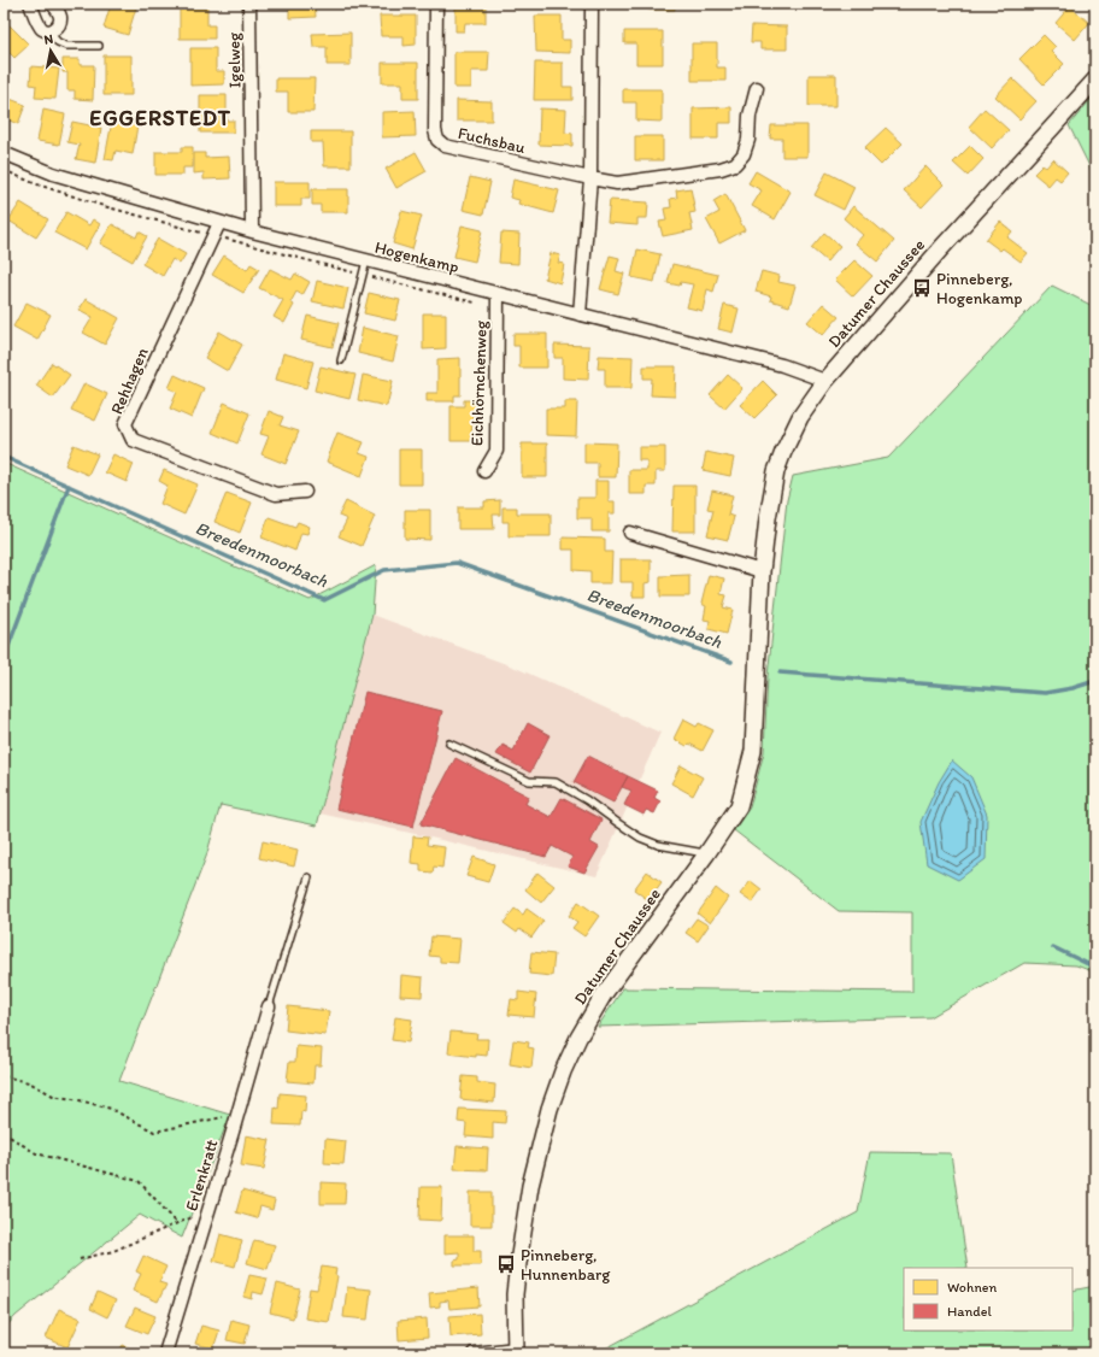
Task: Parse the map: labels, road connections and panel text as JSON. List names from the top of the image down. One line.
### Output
{"streets":{"street":["Igelweg","Fuchsbau","Hogenkamp","Datumer Chaussee","Rehhagen","Eichhörnchenweg","Erlenkratt"]},"crossings":[["Igelweg","Hogenkamp"],["Hogenkamp","Datumer Chaussee"],["Hogenkamp","Rehhagen"],["Hogenkamp","Eichhörnchenweg"]],"districts":["EGGERSTEDT"],"water":["Breedenmoorbach"],"places":{"bus stop":["Pinneberg, Hogenkamp","Pinneberg, Hunnenbarg"]},"legend":["Wohnen","Handel"],"north":"top"}
